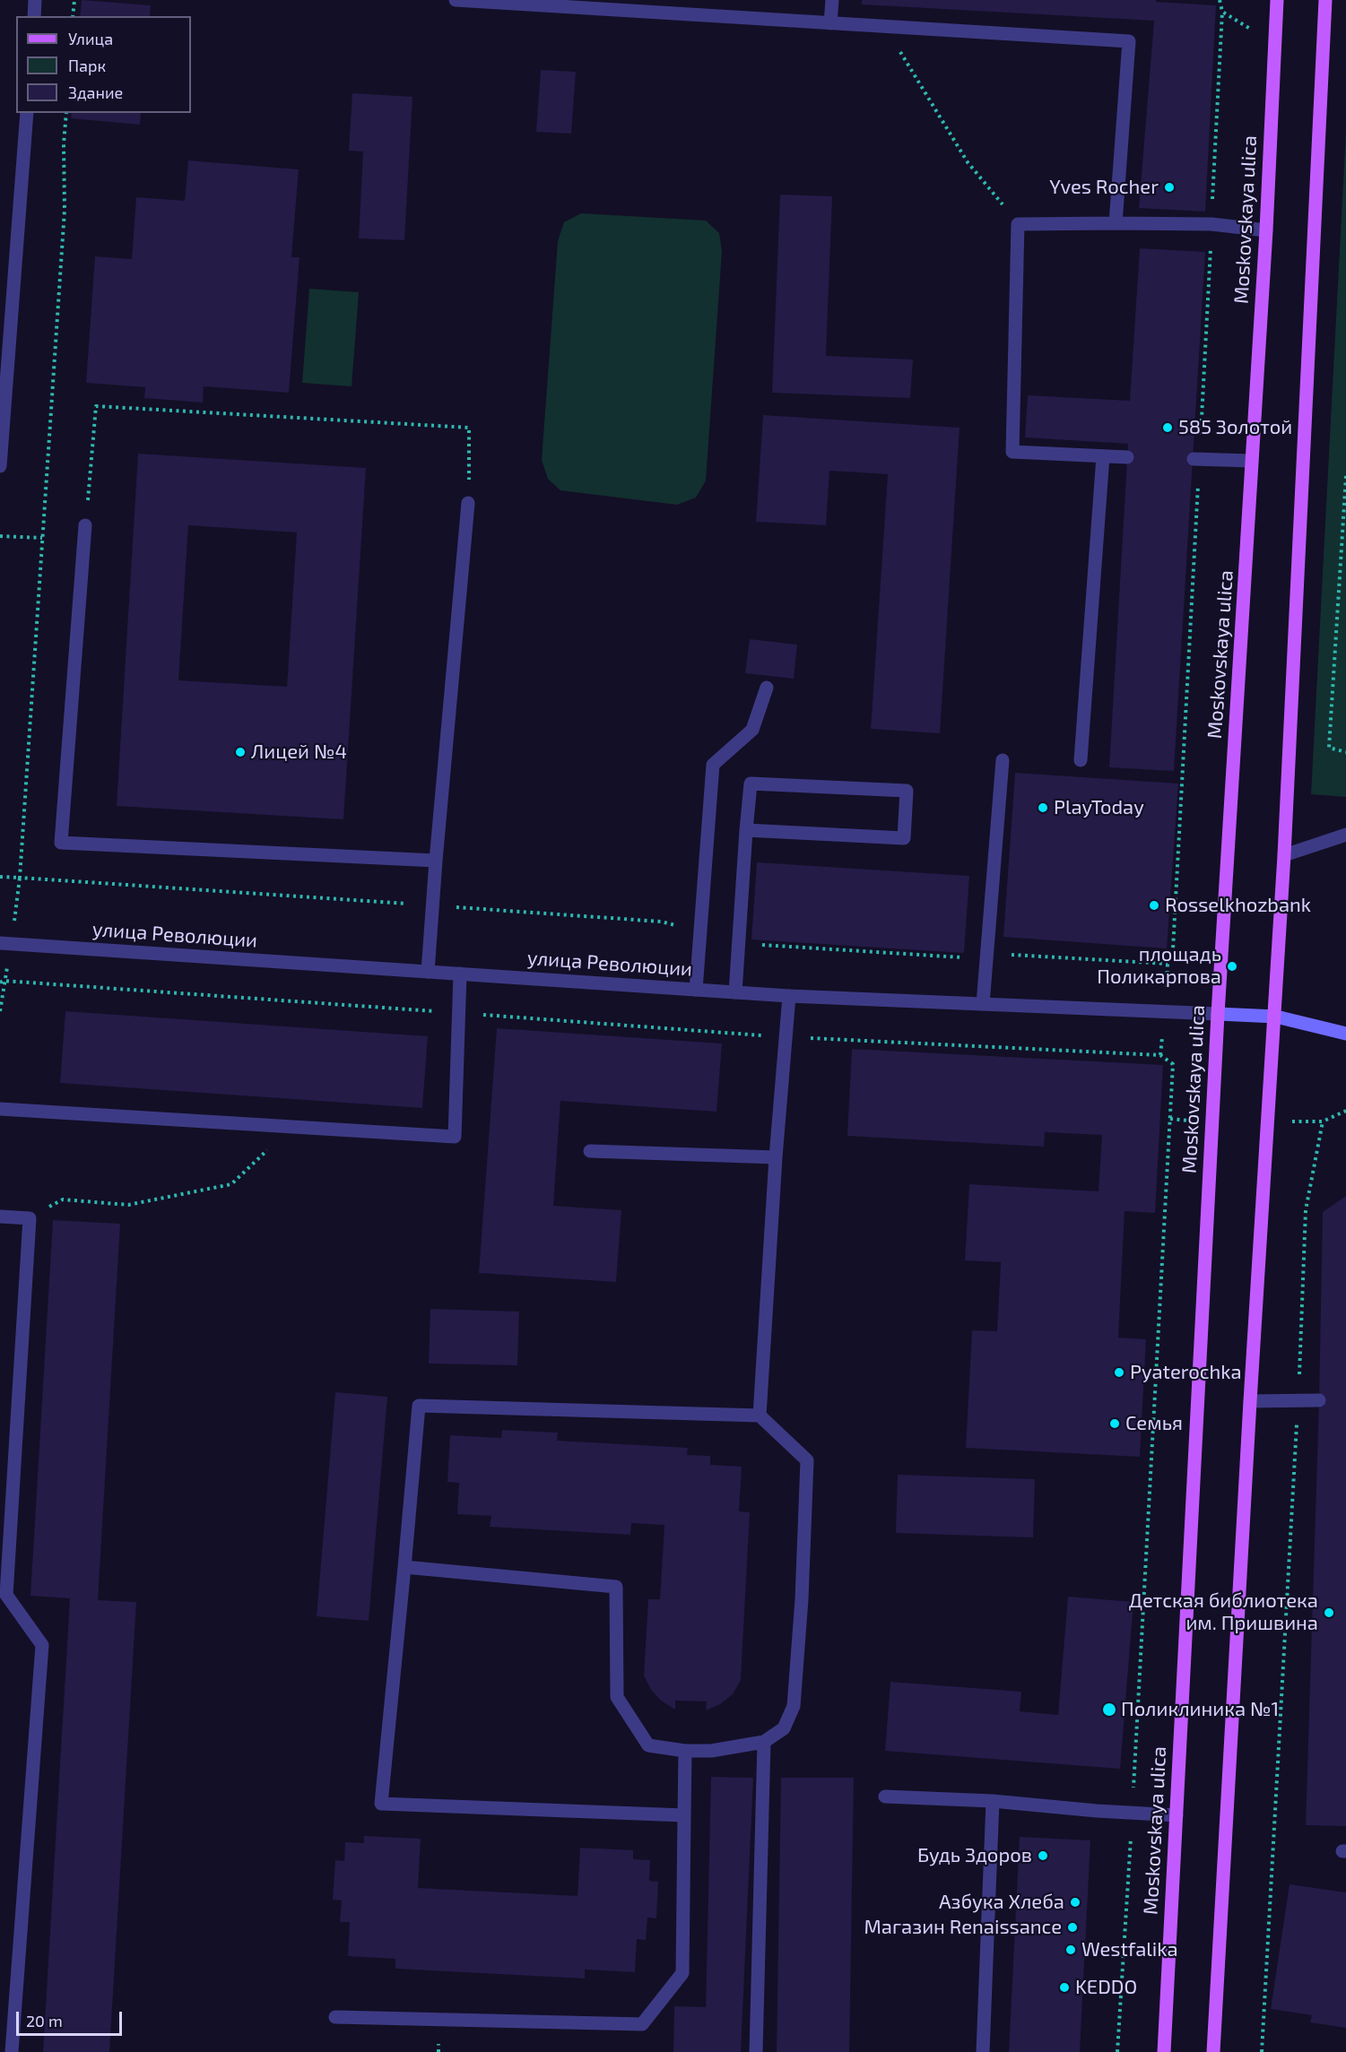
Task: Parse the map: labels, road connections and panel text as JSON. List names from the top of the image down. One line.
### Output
{"streets":{"main road":["Moskovskaya ulica"],"street":["улица Революции"]},"crossings":[["Moskovskaya ulica","улица Революции"]],"places":["Yves Rocher","585 Золотой","Лицей №4","PlayToday","Rosselkhozbank","площадь Поликарпова","Pyaterochka","Семья","Детская библиотека им. Пришвина","Поликлиника №1","Будь Здоров","Азбука Хлеба","Магазин Renaissance","Westfalika","KEDDO"],"legend":["Улица","Парк","Здание"],"scale_bar":"20 m"}
